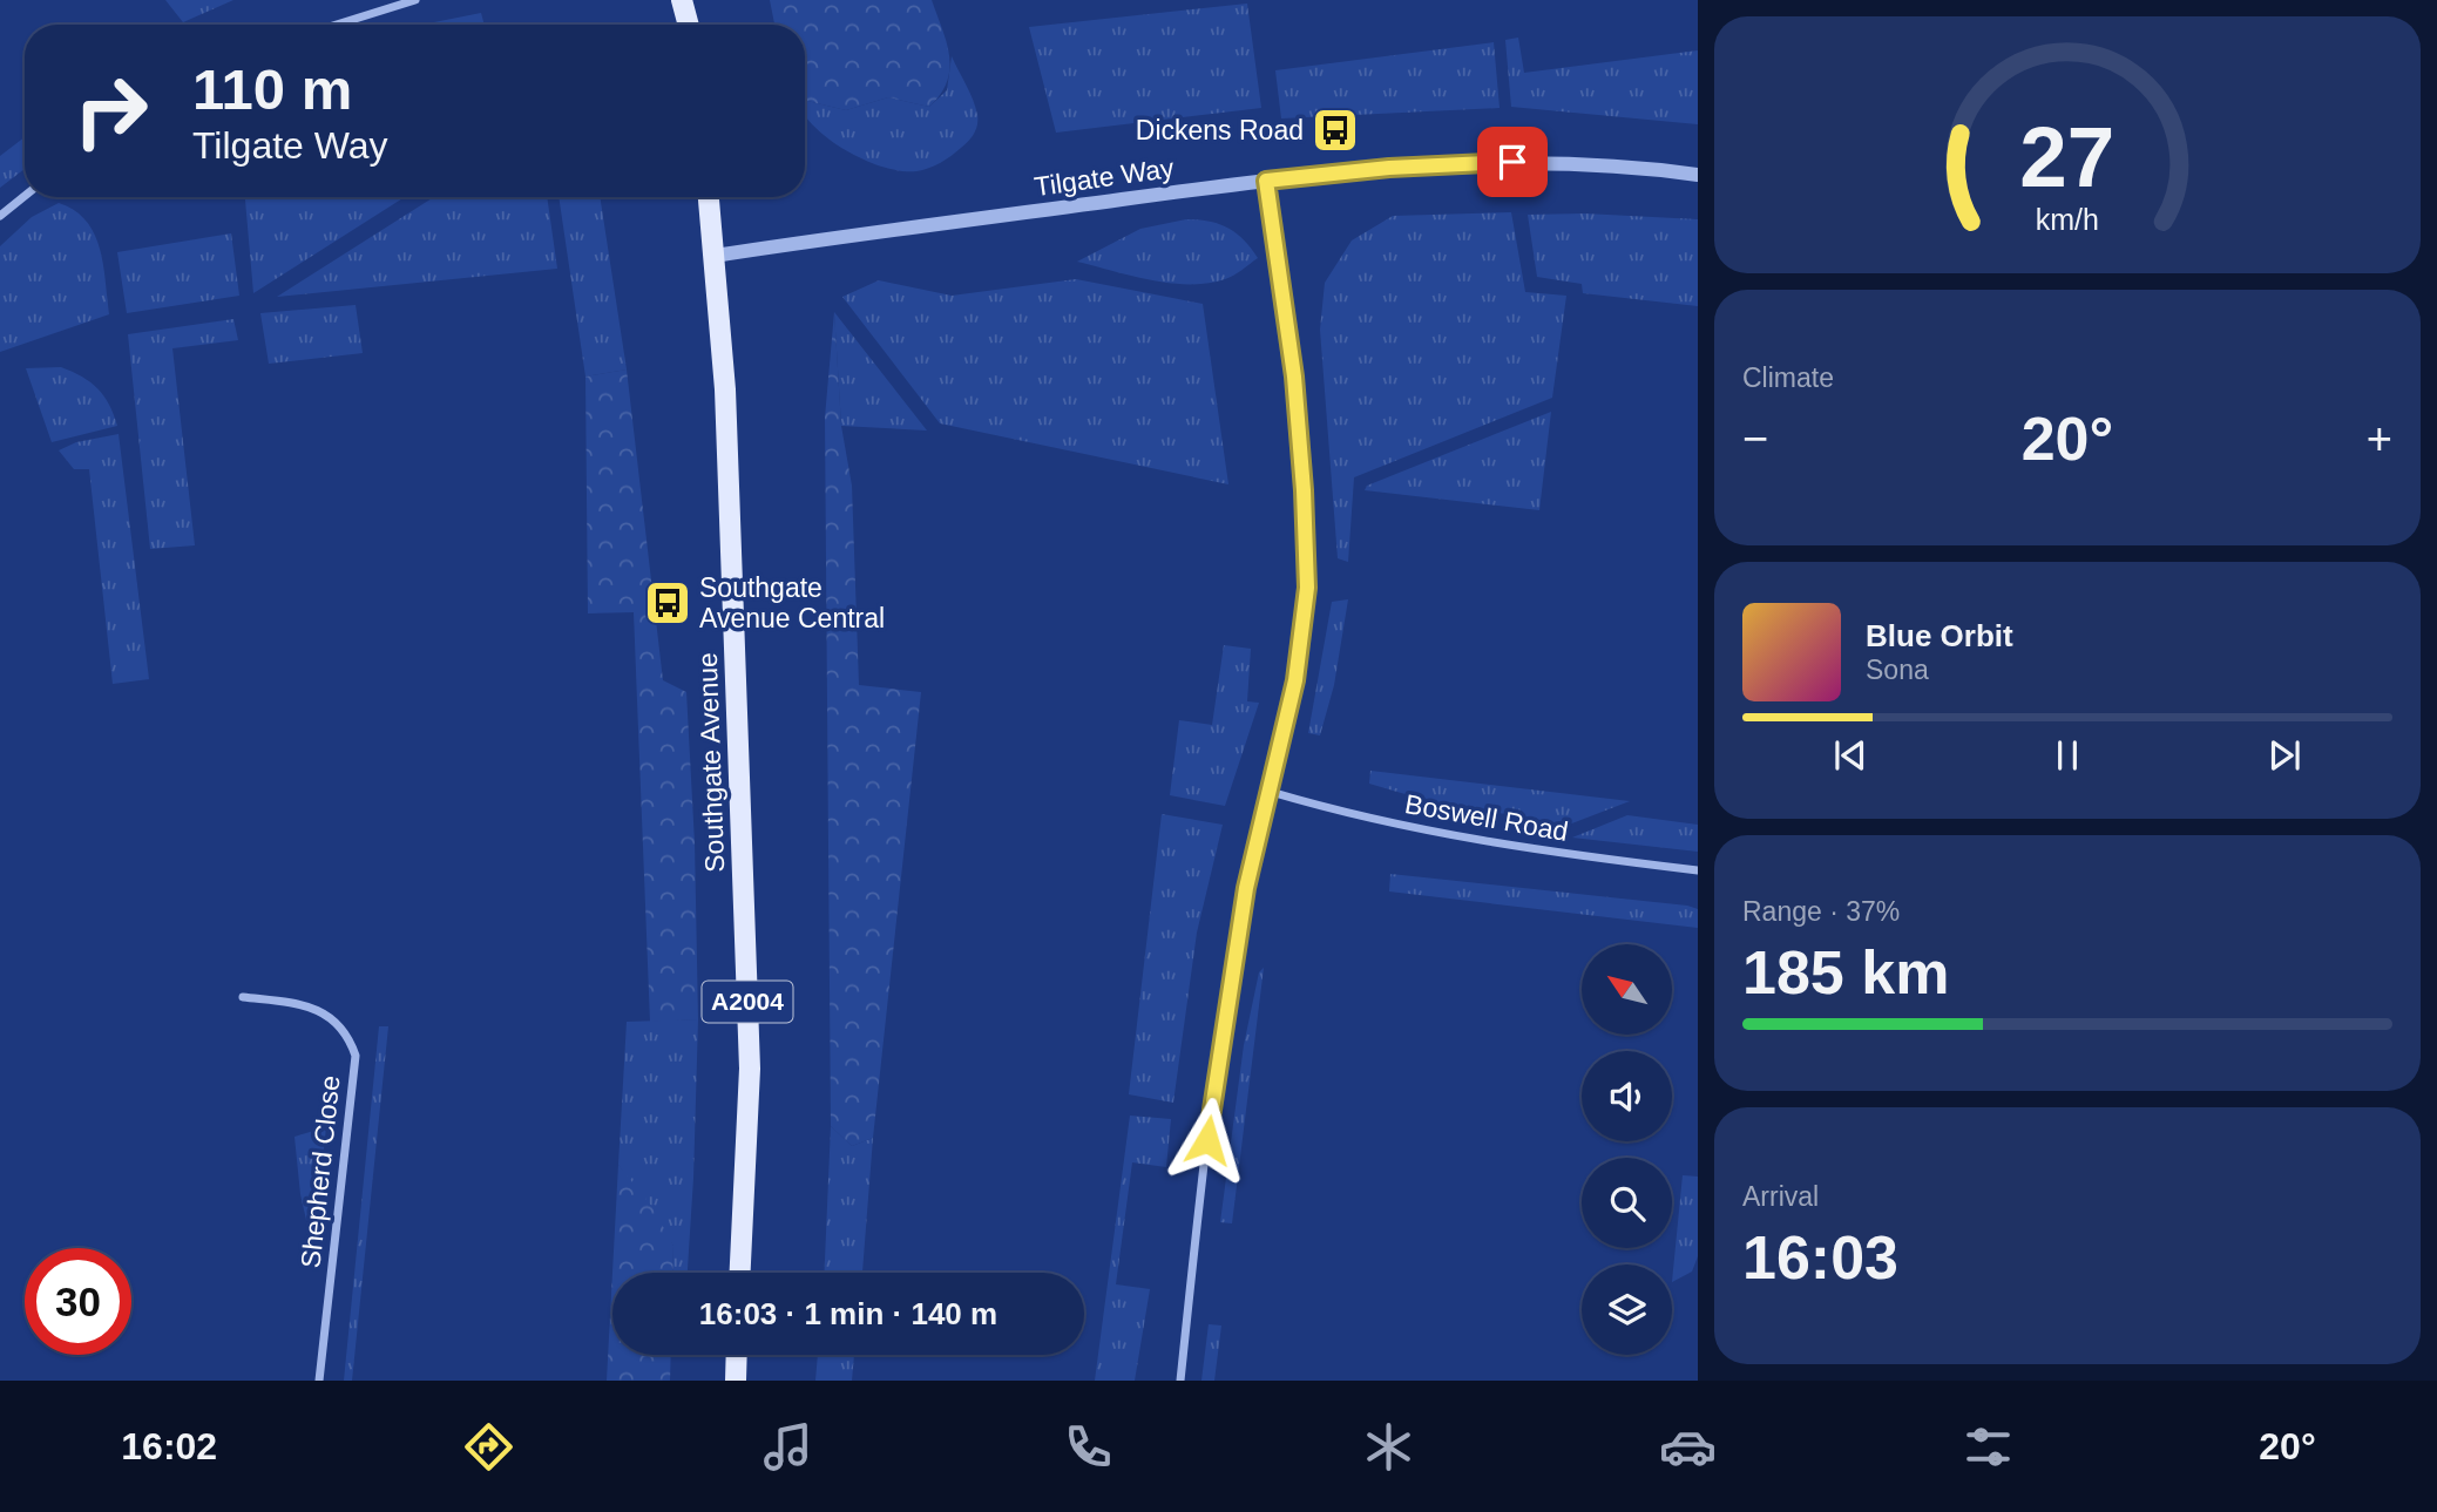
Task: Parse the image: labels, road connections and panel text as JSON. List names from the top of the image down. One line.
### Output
{"streets":{"main road":["Southgate Avenue","A2004"],"street":["Tilgate Way","Boswell Road","Shepherd Close"]},"crossings":[["Tilgate Way","Southgate Avenue"]],"places":{"bus stop":["Dickens Road","Southgate Avenue Central"]},"north":"top left","page":{"turn":["110 m","Tilgate Way"],"tile":["Climate",["Range · 37%","185 km"],["Arrival","16:03"]],"heat":["−","20°","+"],"song":["Blue Orbit","Sona"],"limit":"30","trip":"16:03 · 1 min · 140 m","tabs":["16:02","20°"],"gauge":["27","km/h"]}}
